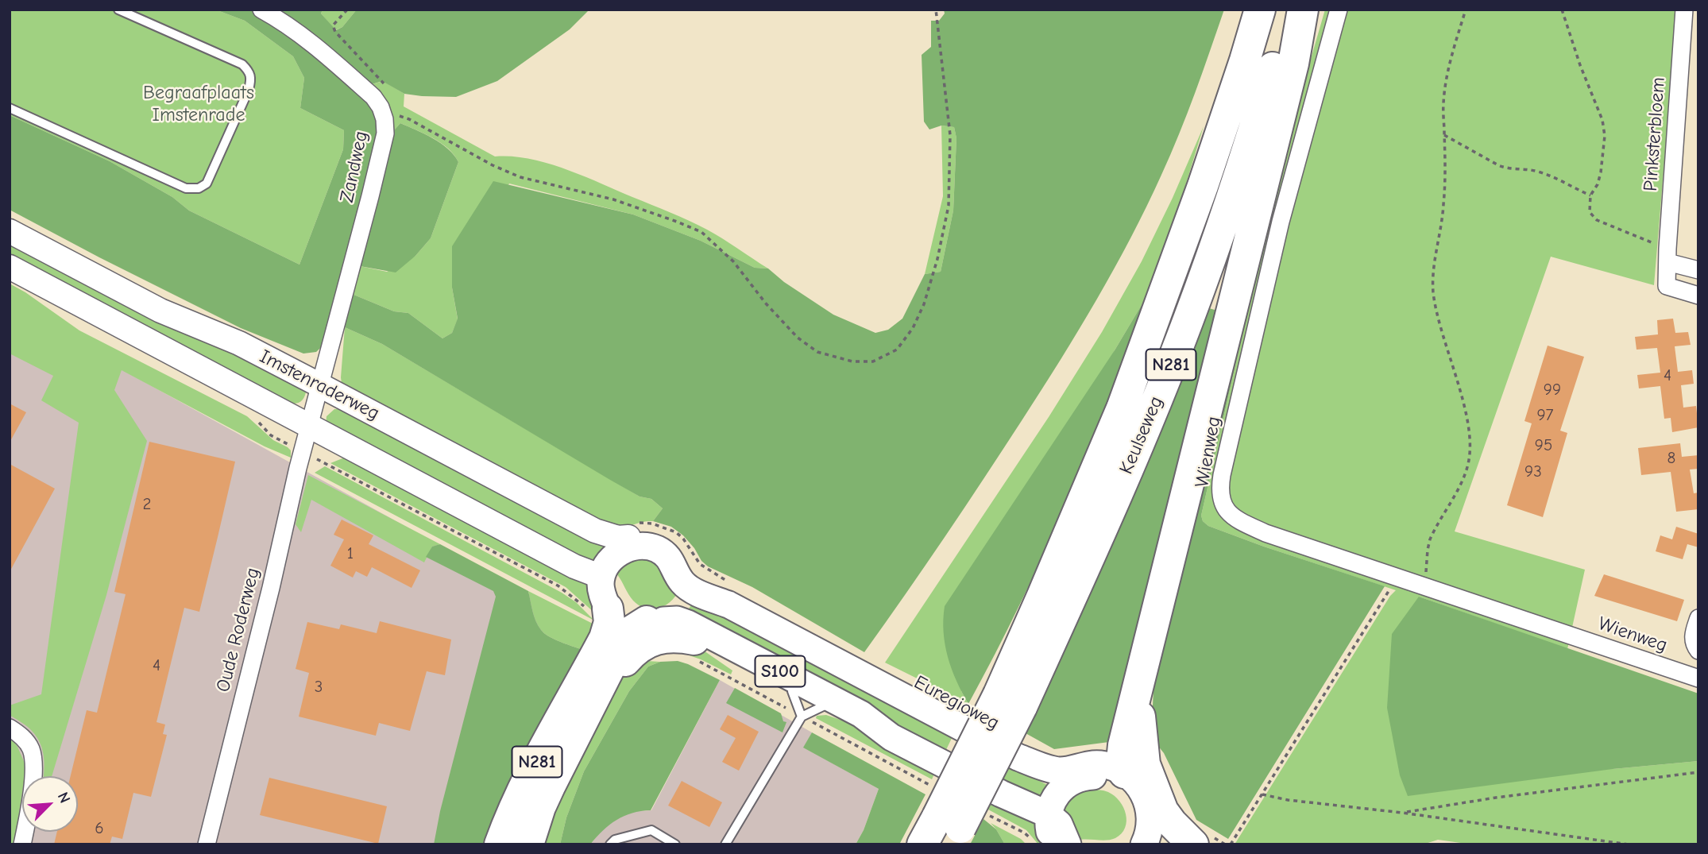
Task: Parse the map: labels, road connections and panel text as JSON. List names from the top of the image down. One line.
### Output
{"streets":{"highway":["N281","Keulseweg"],"main road":["S100","Euregioweg"],"street":["Pinksterbloem","Zandweg","Imstenraderweg","Wienweg","Oude Roderweg"]},"crossings":[["Zandweg","Imstenraderweg"],["Zandweg","Oude Roderweg"],["N281","Imstenraderweg"],["N281","S100"],["Imstenraderweg","Oude Roderweg"],["Imstenraderweg","S100"],["Keulseweg","S100"],["S100","Euregioweg"]],"parks":["Begraafplaats Imstenrade"],"house_numbers":["4","99","97","95","8","93","2","1","4","3","6"],"north":"top right"}
